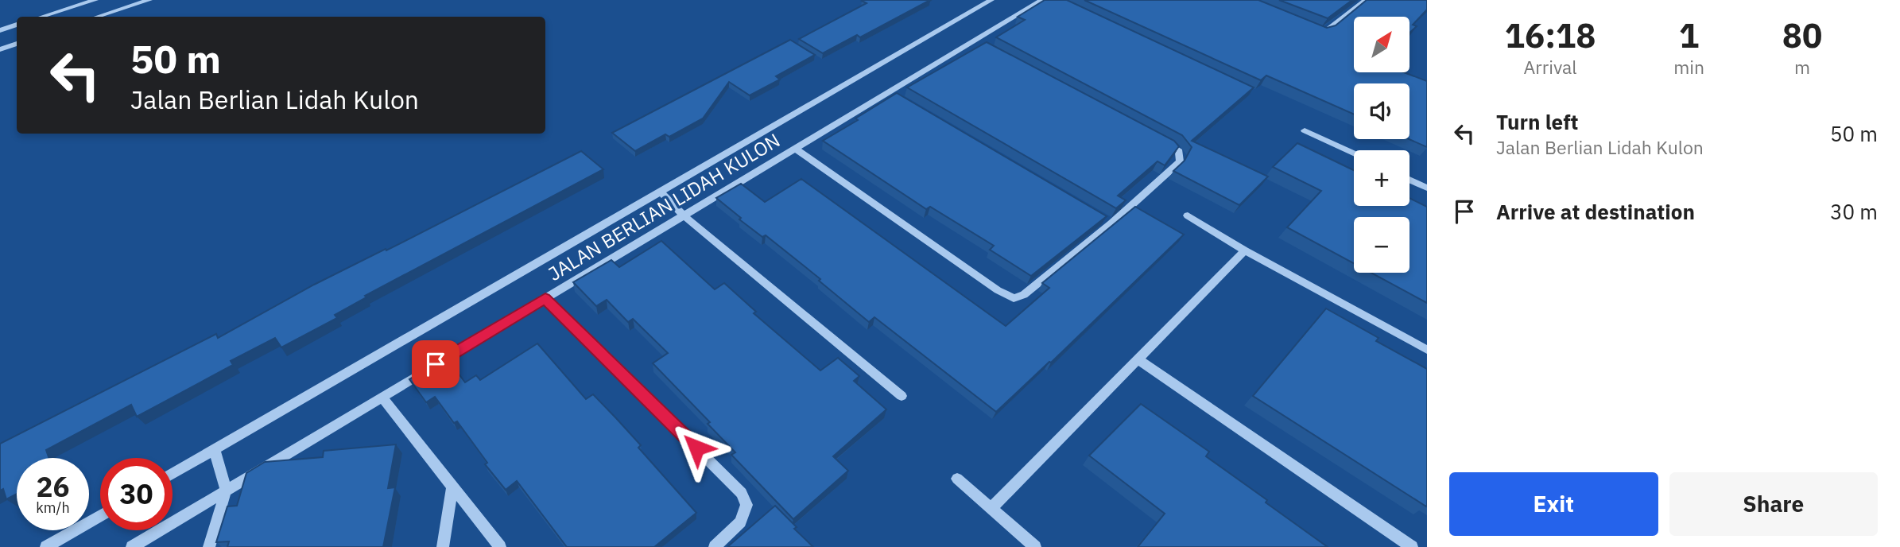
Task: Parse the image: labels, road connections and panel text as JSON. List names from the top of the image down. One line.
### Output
{"streets":{"street":["JALAN BERLIAN LIDAH KULON"]},"north":"top right","page":{"eta":["16:18","Arrival","1","min","80","m"],"map_buttons":["+","−"],"turn":["50 m","Jalan Berlian Lidah Kulon"],"list":[{"name":"Turn left","note":"Jalan Berlian Lidah Kulon","value":"50 m"},{"name":"Arrive at destination","value":"30 m"}],"speed":"26 km/h","limit":"30","buttons":["Exit","Share"]}}
